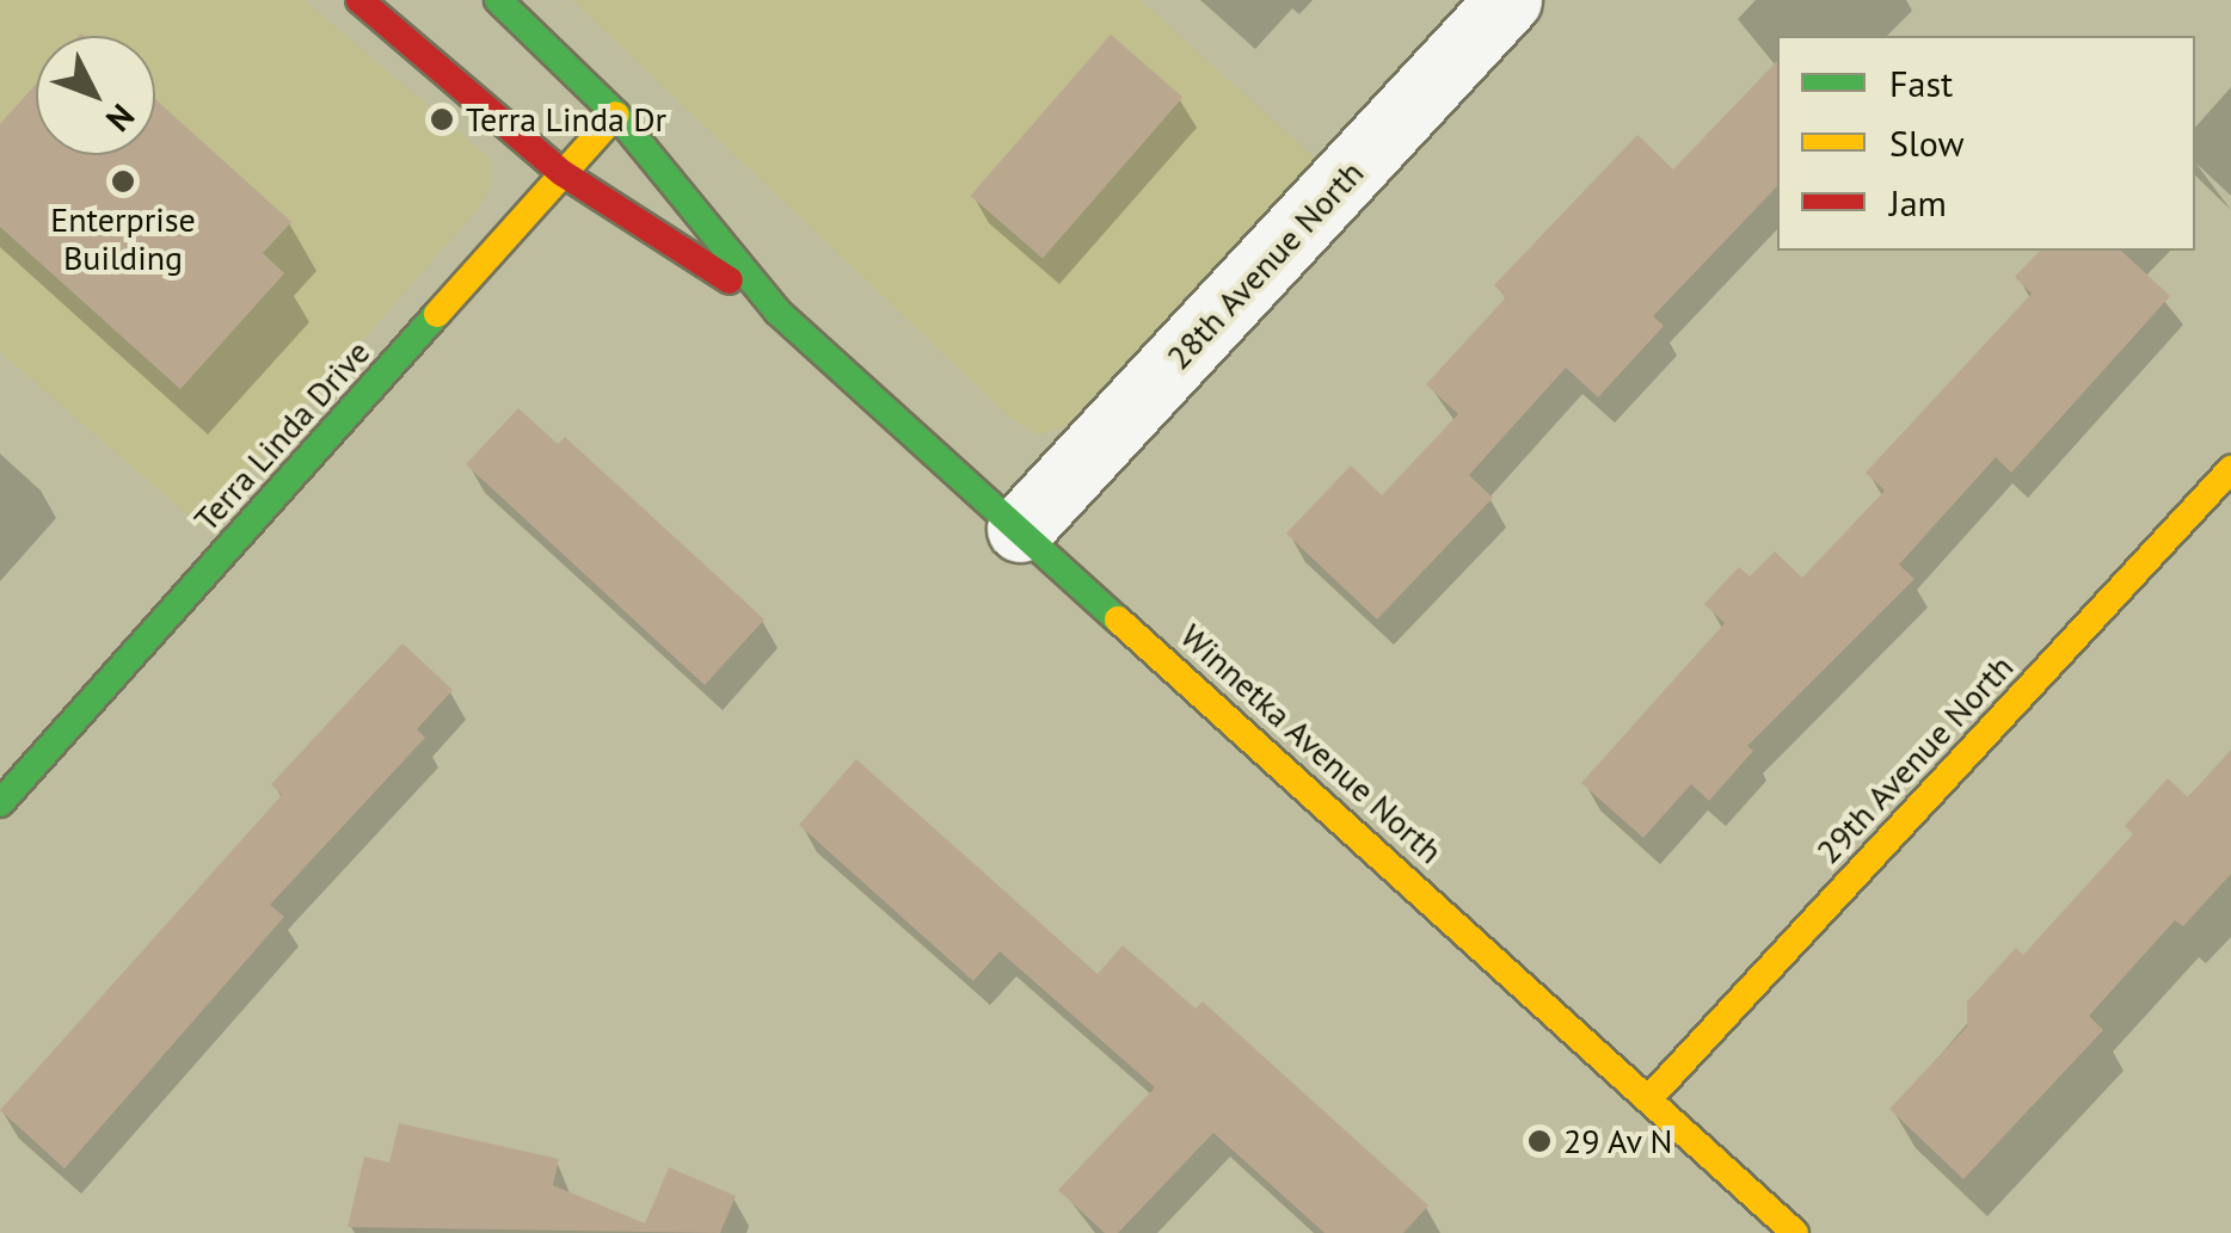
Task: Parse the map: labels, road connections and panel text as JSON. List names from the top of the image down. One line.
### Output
{"streets":{"main road":["Terra Linda Drive","Winnetka Avenue North","29th Avenue North"],"street":["28th Avenue North"]},"crossings":[["28th Avenue North","Winnetka Avenue North"],["Terra Linda Drive","Winnetka Avenue North"],["Winnetka Avenue North","29th Avenue North"]],"places":["Terra Linda Dr","Enterprise Building","29 Av N"],"legend":["Fast","Slow","Jam"],"north":"bottom right"}
